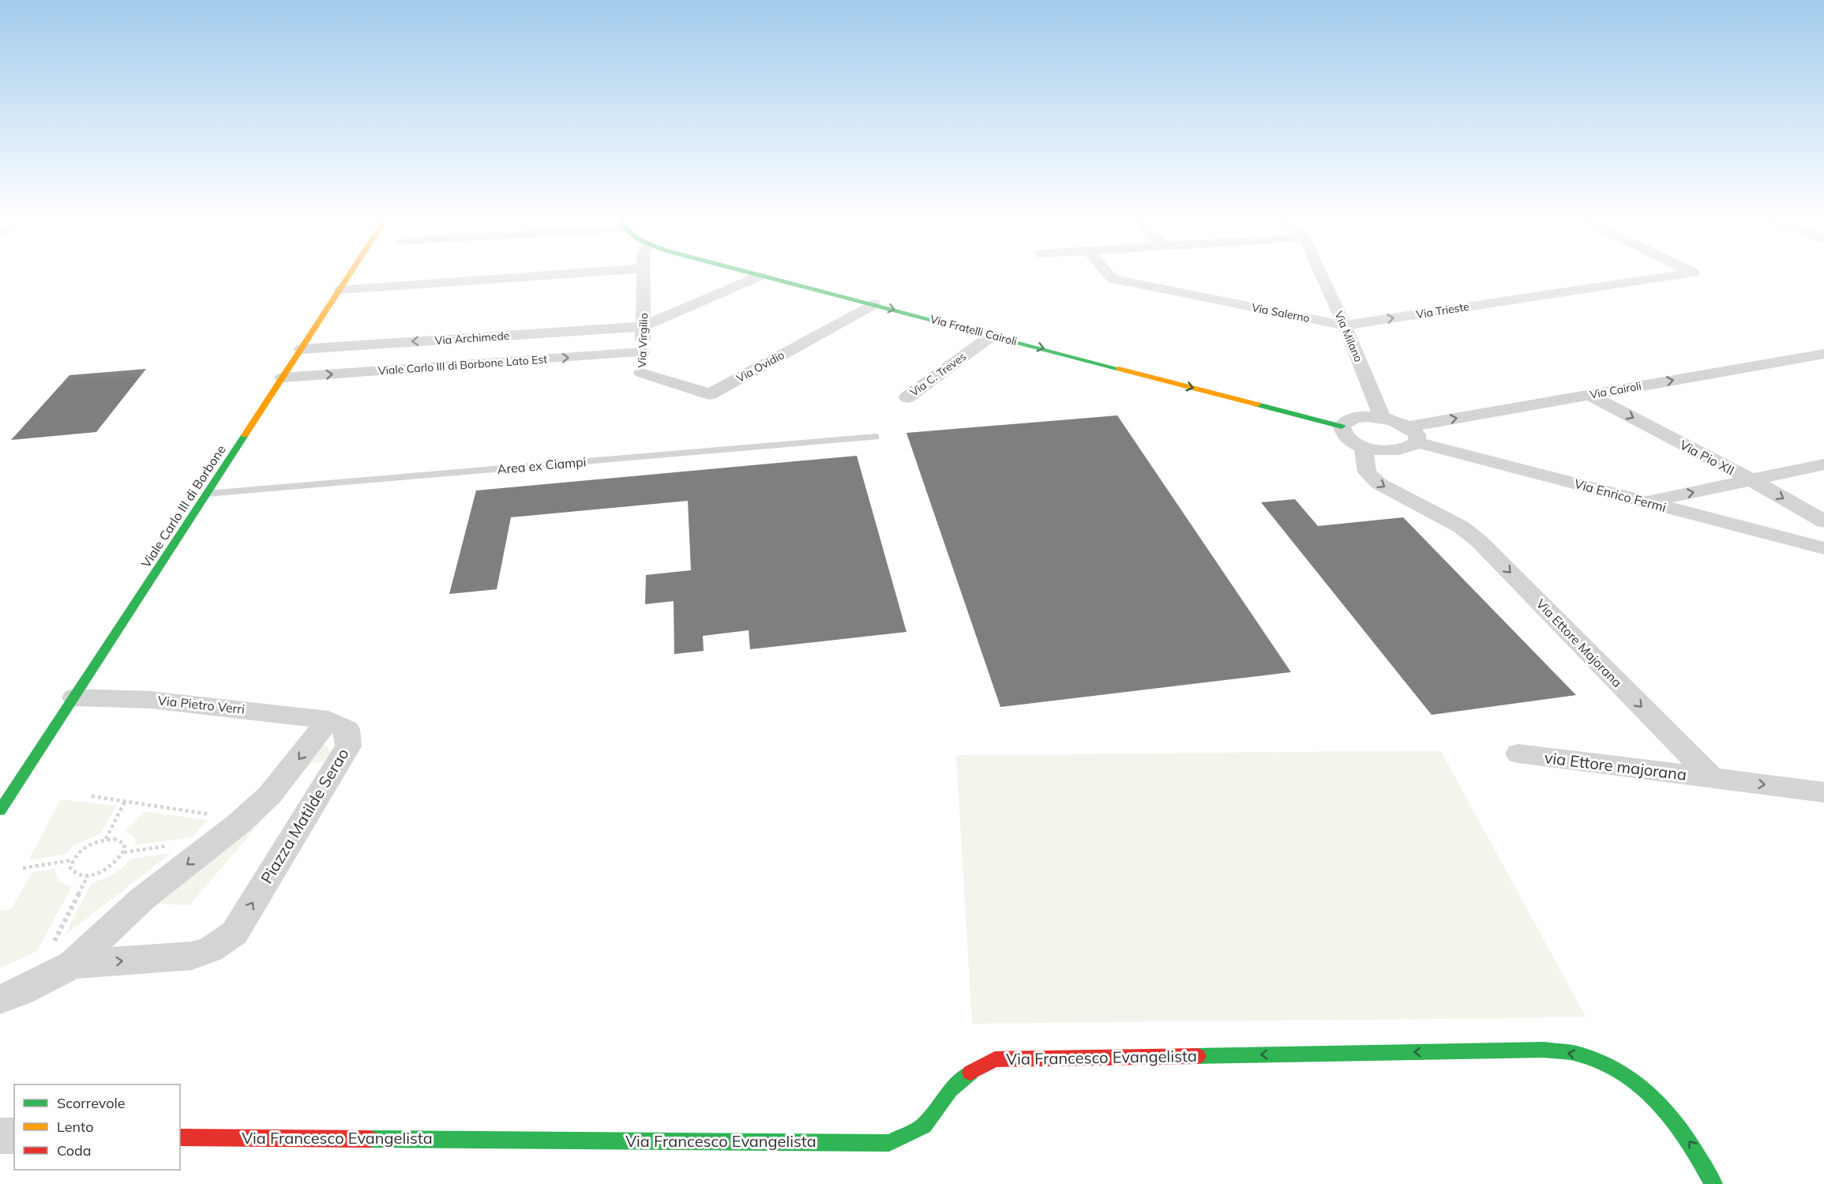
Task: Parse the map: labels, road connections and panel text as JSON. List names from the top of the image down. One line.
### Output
{"streets":{"street":["Via Trieste","Via Salerno","Via Fratelli Cairoli","Via Milano","Via Archimede","Via Virgilio","Viale Carlo III di Borbone Lato Est","Via Ovidio","Via C. Treves","Via Cairoli","Via Pio XII","Via Enrico Fermi","Viale Carlo III di Borbone","Via Ettore Majorana","Via Pietro Verri","via Ettore majorana","Piazza Matilde Serao","Via Francesco Evangelista"],"lane":["Area ex Ciampi"]},"crossings":[["Via Trieste","Via Salerno"],["Via Trieste","Via Milano"],["Via Salerno","Via Milano"],["Via Fratelli Cairoli","Via Archimede"],["Via Fratelli Cairoli","Via Ovidio"],["Via Fratelli Cairoli","Via C. Treves"],["Via Fratelli Cairoli","Via Enrico Fermi"],["Via Milano","Via Enrico Fermi"],["Via Archimede","Via Virgilio"],["Via Archimede","Viale Carlo III di Borbone"],["Via Virgilio","Viale Carlo III di Borbone Lato Est"],["Via Virgilio","Via Ovidio"],["Viale Carlo III di Borbone Lato Est","Viale Carlo III di Borbone"],["Via Cairoli","Via Pio XII"],["Via Cairoli","Via Enrico Fermi"],["Via Cairoli","Via Ettore Majorana"],["Area ex Ciampi","Viale Carlo III di Borbone"],["Viale Carlo III di Borbone","Via Pietro Verri"],["Via Ettore Majorana","via Ettore majorana"],["Via Pietro Verri","Piazza Matilde Serao"]],"one_way":["Via Trieste","Via Fratelli Cairoli","Via Pio XII","Via Ettore Majorana","Via Francesco Evangelista"],"legend":["Scorrevole","Lento","Coda"]}
